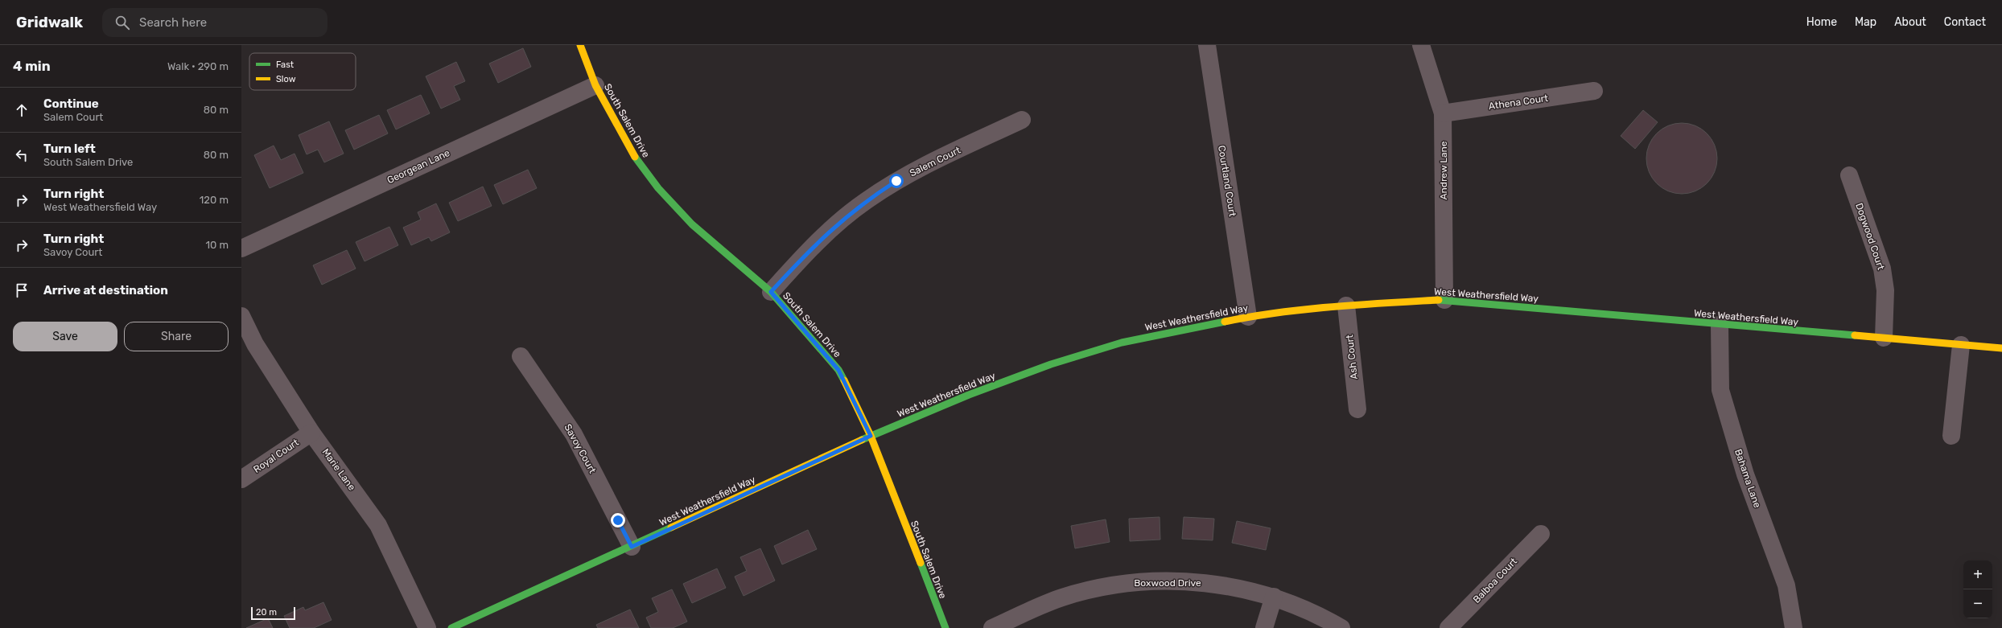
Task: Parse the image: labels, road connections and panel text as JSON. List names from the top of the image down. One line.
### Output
{"streets":{"street":["Athena Court","South Salem Drive","Salem Court","Georgean Lane","Andrew Lane","Courtland Court","Dogwood Court","West Weathersfield Way","Ash Court","Savoy Court","Royal Court","Marie Lane","Bahama Lane","Balboa Court","Boxwood Drive"]},"crossings":[["Athena Court","Andrew Lane"],["South Salem Drive","Salem Court"],["South Salem Drive","Georgean Lane"],["South Salem Drive","West Weathersfield Way"],["Andrew Lane","West Weathersfield Way"],["Courtland Court","West Weathersfield Way"],["Dogwood Court","West Weathersfield Way"],["West Weathersfield Way","Ash Court"],["West Weathersfield Way","Savoy Court"],["West Weathersfield Way","Bahama Lane"],["Royal Court","Marie Lane"]],"legend":["Fast","Slow"],"scale_bar":"20 m","page":{"header":"Gridwalk","search":"Search here","nav":["Home","Map","About","Contact"],"heading":["4 min","Walk · 290 m"],"list":[["Continue","Salem Court","80 m"],["Turn left","South Salem Drive","80 m"],["Turn right","West Weathersfield Way","120 m"],["Turn right","Savoy Court","10 m"],"Arrive at destination"],"buttons":["Save","Share"],"map_buttons":["+","−"],"scale":"20 m"}}
